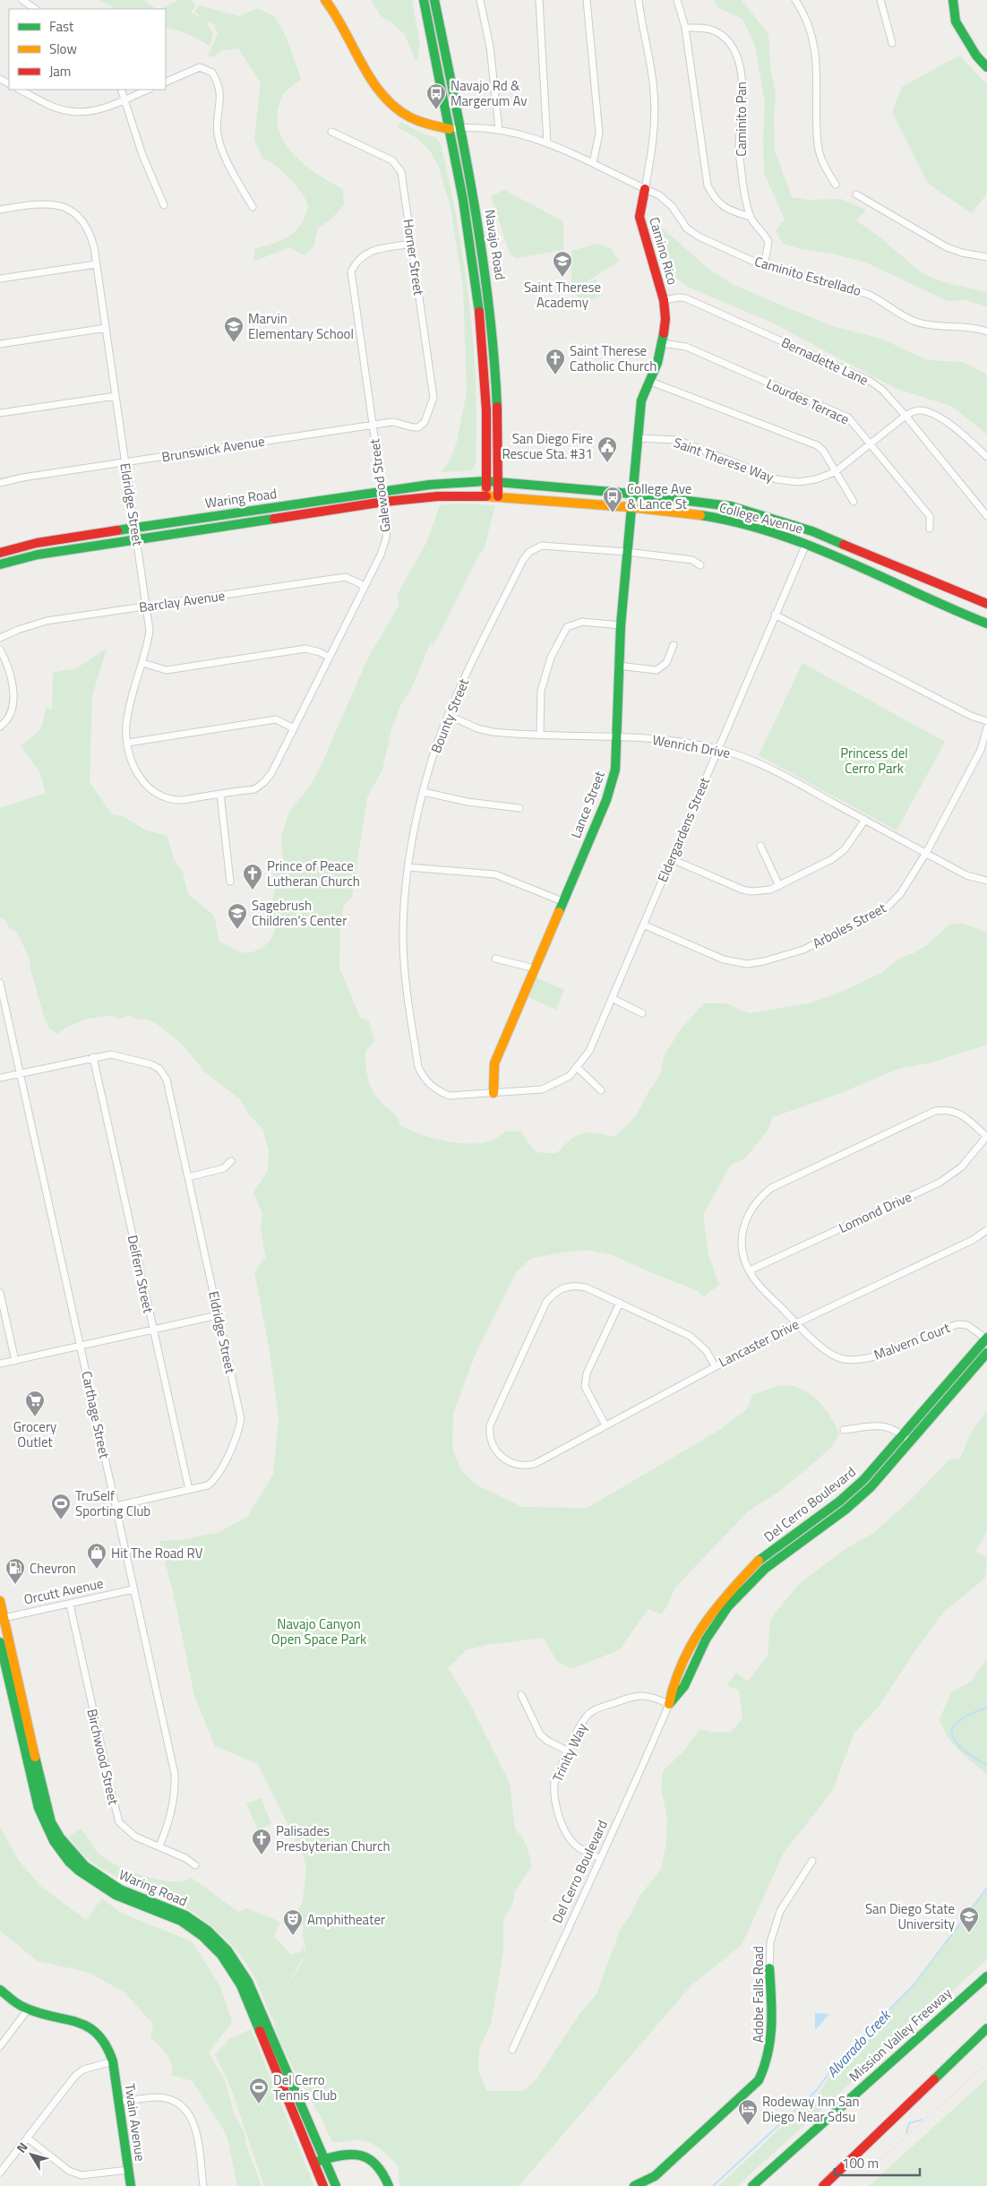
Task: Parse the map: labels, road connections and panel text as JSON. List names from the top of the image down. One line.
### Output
{"streets":{"main road":["Navajo Road","Camino Rico","Waring Road","College Avenue","Lance Street","Del Cerro Boulevard","Adobe Falls Road","Mission Valley Freeway","Twain Avenue"],"street":["Caminito Pan","Horner Street","Caminito Estrellado","Bernadette Lane","Lourdes Terrace","Brunswick Avenue","Saint Therese Way","Galewood Street","Eldridge Street","Barclay Avenue","Bounty Street","Wenrich Drive","Eldergardens Street","Arboles Street","Lomond Drive","Delfern Street","Malvern Court","Lancaster Drive","Carthage Street","Orcutt Avenue","Trinity Way","Birchwood Street"]},"crossings":[["Caminito Pan","Caminito Estrellado"],["Navajo Road","Caminito Estrellado"],["Navajo Road","Waring Road"],["Navajo Road","College Avenue"],["Camino Rico","Caminito Estrellado"],["Camino Rico","Bernadette Lane"],["Camino Rico","Lourdes Terrace"],["Camino Rico","Saint Therese Way"],["Camino Rico","College Avenue"],["Camino Rico","Lance Street"],["Horner Street","Brunswick Avenue"],["Horner Street","Galewood Street"],["Bernadette Lane","Saint Therese Way"],["Lourdes Terrace","Saint Therese Way"],["Brunswick Avenue","Galewood Street"],["Brunswick Avenue","Eldridge Street"],["Galewood Street","Waring Road"],["Galewood Street","Eldridge Street"],["Galewood Street","Barclay Avenue"],["Waring Road","Eldridge Street"],["Waring Road","College Avenue"],["Waring Road","Orcutt Avenue"],["Eldridge Street","Barclay Avenue"],["Eldridge Street","Delfern Street"],["Eldridge Street","Carthage Street"],["College Avenue","Lance Street"],["College Avenue","Eldergardens Street"],["Bounty Street","Wenrich Drive"],["Bounty Street","Lance Street"],["Bounty Street","Eldergardens Street"],["Wenrich Drive","Lance Street"],["Wenrich Drive","Eldergardens Street"],["Wenrich Drive","Arboles Street"],["Lance Street","Eldergardens Street"],["Eldergardens Street","Arboles Street"],["Lomond Drive","Malvern Court"],["Malvern Court","Lancaster Drive"],["Malvern Court","Del Cerro Boulevard"],["Carthage Street","Orcutt Avenue"],["Carthage Street","Birchwood Street"],["Del Cerro Boulevard","Trinity Way"],["Orcutt Avenue","Birchwood Street"]],"water":["Alvarado Creek"],"parks":["Princess del Cerro Park","Navajo Canyon Open Space Park"],"places":{"bus stop":["Navajo Rd & Margerum Av","College Ave & Lance St"],"school or university":["Saint Therese Academy","Marvin Elementary School","Sagebrush Children's Center","San Diego State University"],"church":["Saint Therese Catholic Church","Prince of Peace Lutheran Church","Palisades Presbyterian Church"],"public building":["San Diego Fire Rescue Sta. #31"],"supermarket":["Grocery Outlet"],"sports":["TruSelf Sporting Club","Del Cerro Tennis Club"],"shop":["Hit The Road RV"],"fuel station":["Chevron"],"theatre":["Amphitheater"],"hotel":["Rodeway Inn San Diego Near Sdsu"]},"legend":["Fast","Slow","Jam"],"scale_bar":"100 m","north":"top left"}
